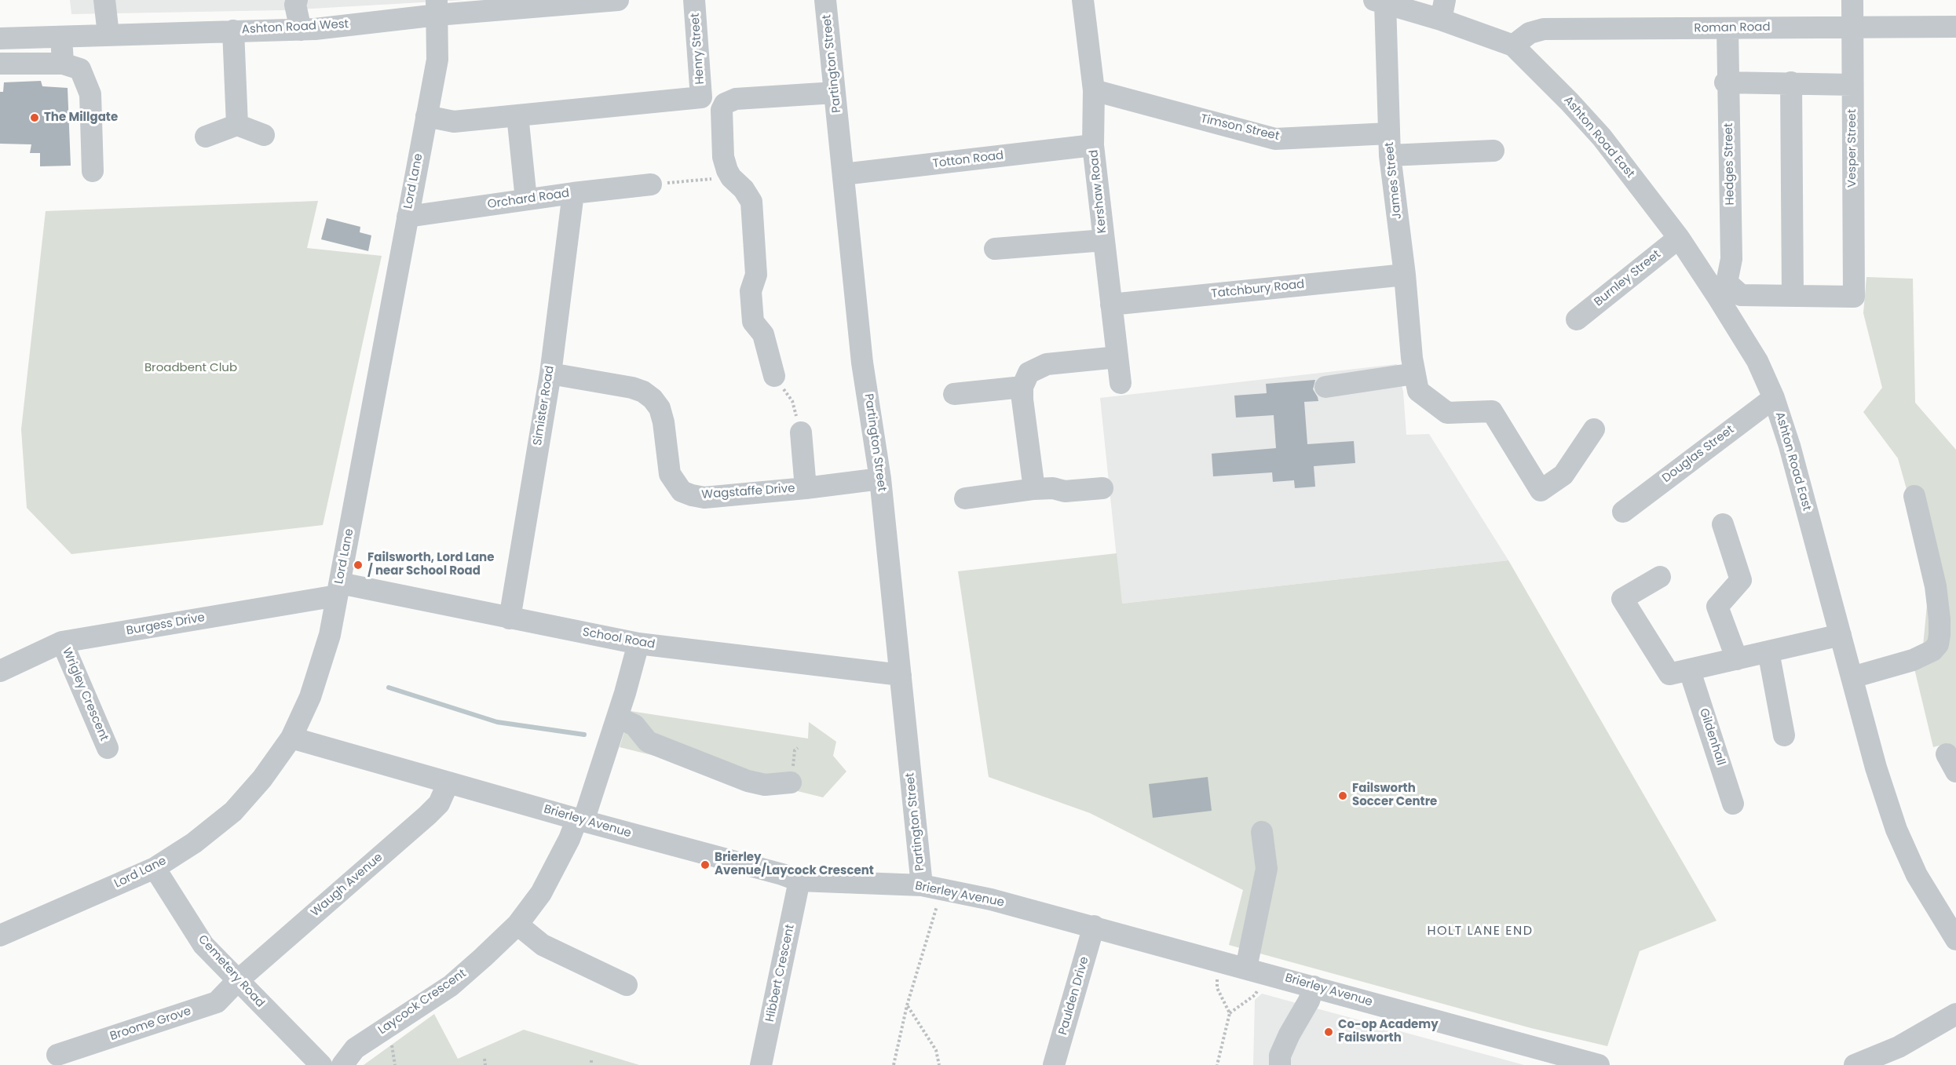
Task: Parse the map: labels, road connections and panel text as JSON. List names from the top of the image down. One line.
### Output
{"streets":{"street":["Ashton Road West","Roman Road","Henry Street","Partington Street","Timson Street","Ashton Road East","Vesper Street","Totton Road","Hedges Street","James Street","Lord Lane","Kershaw Road","Orchard Road","Burnley Street","Tatchbury Road","Simister Road","Douglas Street","Wagstaffe Drive","Burgess Drive","School Road","Wrigley Crescent","Gildenhall","Brierley Avenue","Waugh Avenue","Cemetery Road","Hibbert Crescent","Paulden Drive","Laycock Crescent","Broome Grove"]},"crossings":[["Ashton Road West","Lord Lane"],["Roman Road","Ashton Road East"],["Roman Road","Vesper Street"],["Roman Road","Hedges Street"],["Partington Street","Totton Road"],["Partington Street","Wagstaffe Drive"],["Partington Street","School Road"],["Partington Street","Brierley Avenue"],["Timson Street","James Street"],["Timson Street","Kershaw Road"],["Ashton Road East","Hedges Street"],["Ashton Road East","Burnley Street"],["Ashton Road East","Douglas Street"],["Totton Road","Kershaw Road"],["James Street","Tatchbury Road"],["Lord Lane","Orchard Road"],["Lord Lane","Burgess Drive"],["Lord Lane","School Road"],["Lord Lane","Brierley Avenue"],["Lord Lane","Cemetery Road"],["Kershaw Road","Tatchbury Road"],["Orchard Road","Simister Road"],["Simister Road","Wagstaffe Drive"],["Simister Road","School Road"],["Burgess Drive","School Road"],["Burgess Drive","Wrigley Crescent"],["School Road","Laycock Crescent"],["Brierley Avenue","Waugh Avenue"],["Brierley Avenue","Hibbert Crescent"],["Brierley Avenue","Paulden Drive"],["Brierley Avenue","Laycock Crescent"],["Waugh Avenue","Cemetery Road"],["Waugh Avenue","Broome Grove"],["Cemetery Road","Broome Grove"]],"districts":["HOLT LANE END"],"parks":["Broadbent Club"],"places":["The Millgate","Failsworth, Lord Lane / near School Road","Failsworth Soccer Centre","Brierley Avenue/Laycock Crescent","Co-op Academy Failsworth"]}
